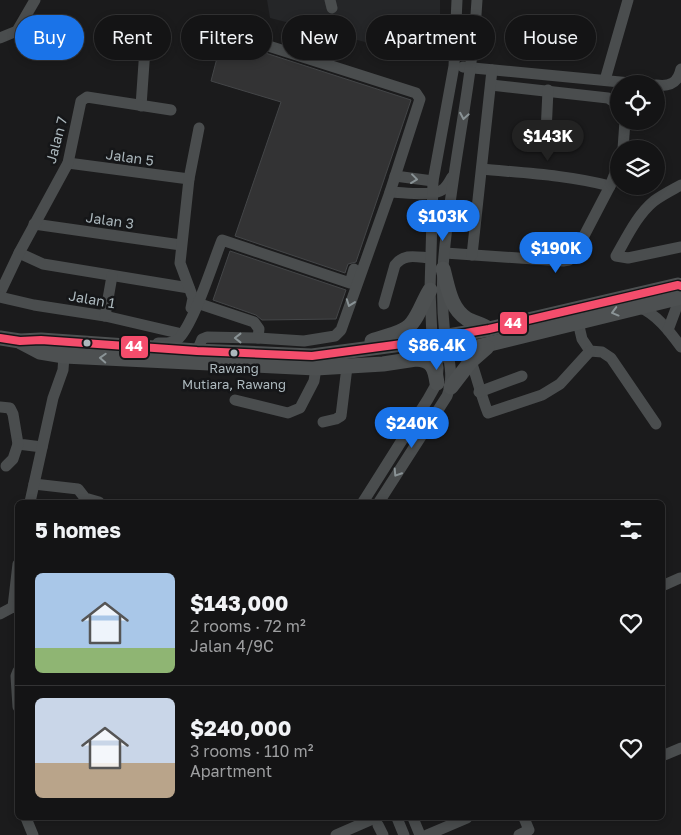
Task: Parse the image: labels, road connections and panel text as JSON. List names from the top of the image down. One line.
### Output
{"streets":{"street":["Jalan 7","Jalan 5","Jalan 3","Jalan 1"]},"crossings":[["Jalan 7","Jalan 5"],["Jalan 7","Jalan 3"]],"places":["Rawang Mutiara, Rawang"],"lines":["transit line 44"],"page":{"chip":["Buy","Rent","Filters","New","Apartment","House"],"price":["$143K","$103K","$190K","$86.4K","$240K"],"heading":"5 homes","list":[{"name":"$143,000","note":"2 rooms · 72 m² · Jalan 4/9C"},{"name":"$240,000","note":"3 rooms · 110 m² · Apartment"}]}}
